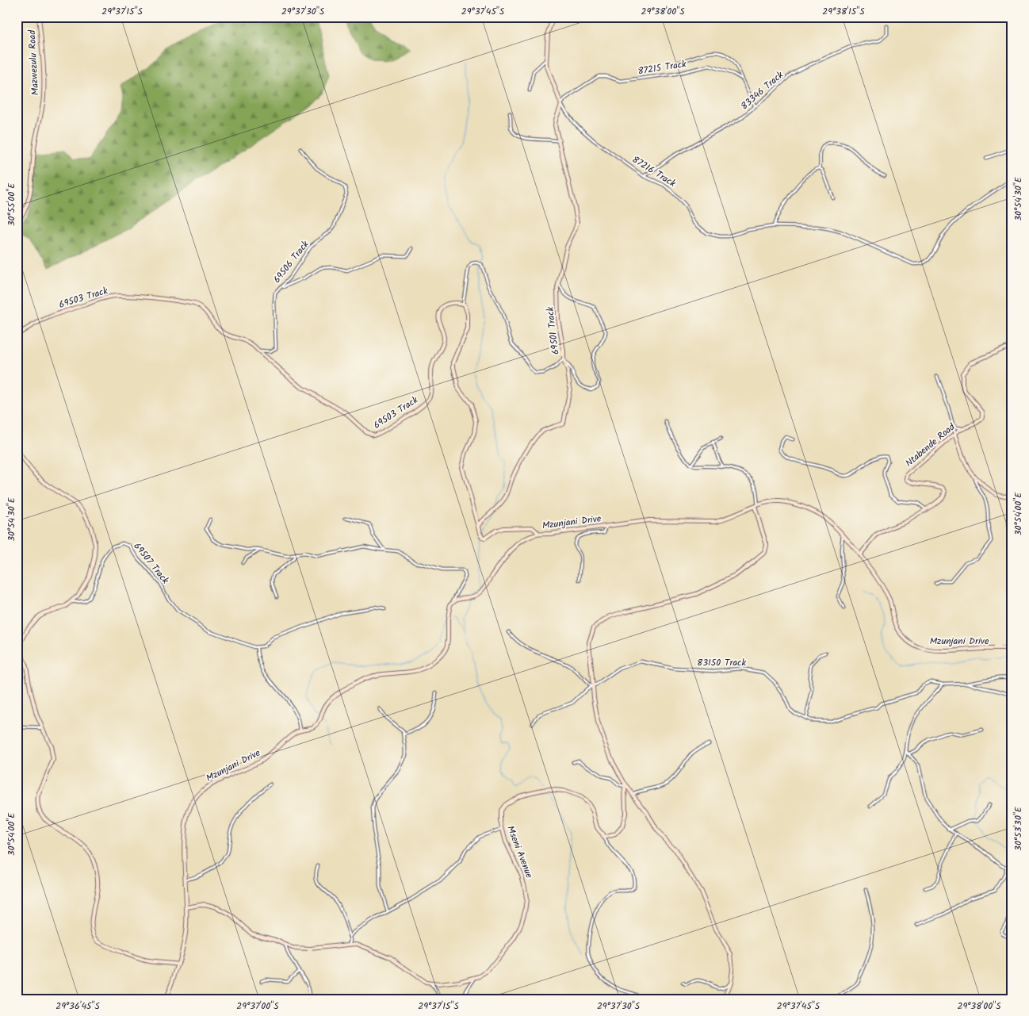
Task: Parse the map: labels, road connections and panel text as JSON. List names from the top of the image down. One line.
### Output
{"streets":{"street":["Mazwezulu Road","87215 Track","83346 Track","87216 Track","69506 Track","69503 Track","69501 Track","Ntabende Road","Mzunjani Drive","69507 Track","83150 Track","Mseni Avenue"]},"crossings":[["87215 Track","87216 Track"],["87215 Track","69501 Track"],["83346 Track","87216 Track"],["87216 Track","69501 Track"],["69506 Track","69503 Track"],["Ntabende Road","Mzunjani Drive"]],"coordinates":["29°37'15\"S","29°37'30\"S","29°37'45\"S","29°38'00\"S","29°38'15\"S","30°54'30\"E","30°55'00\"E","30°54'00\"E","30°53'30\"E","29°36'45\"S","29°37'00\"S"]}
